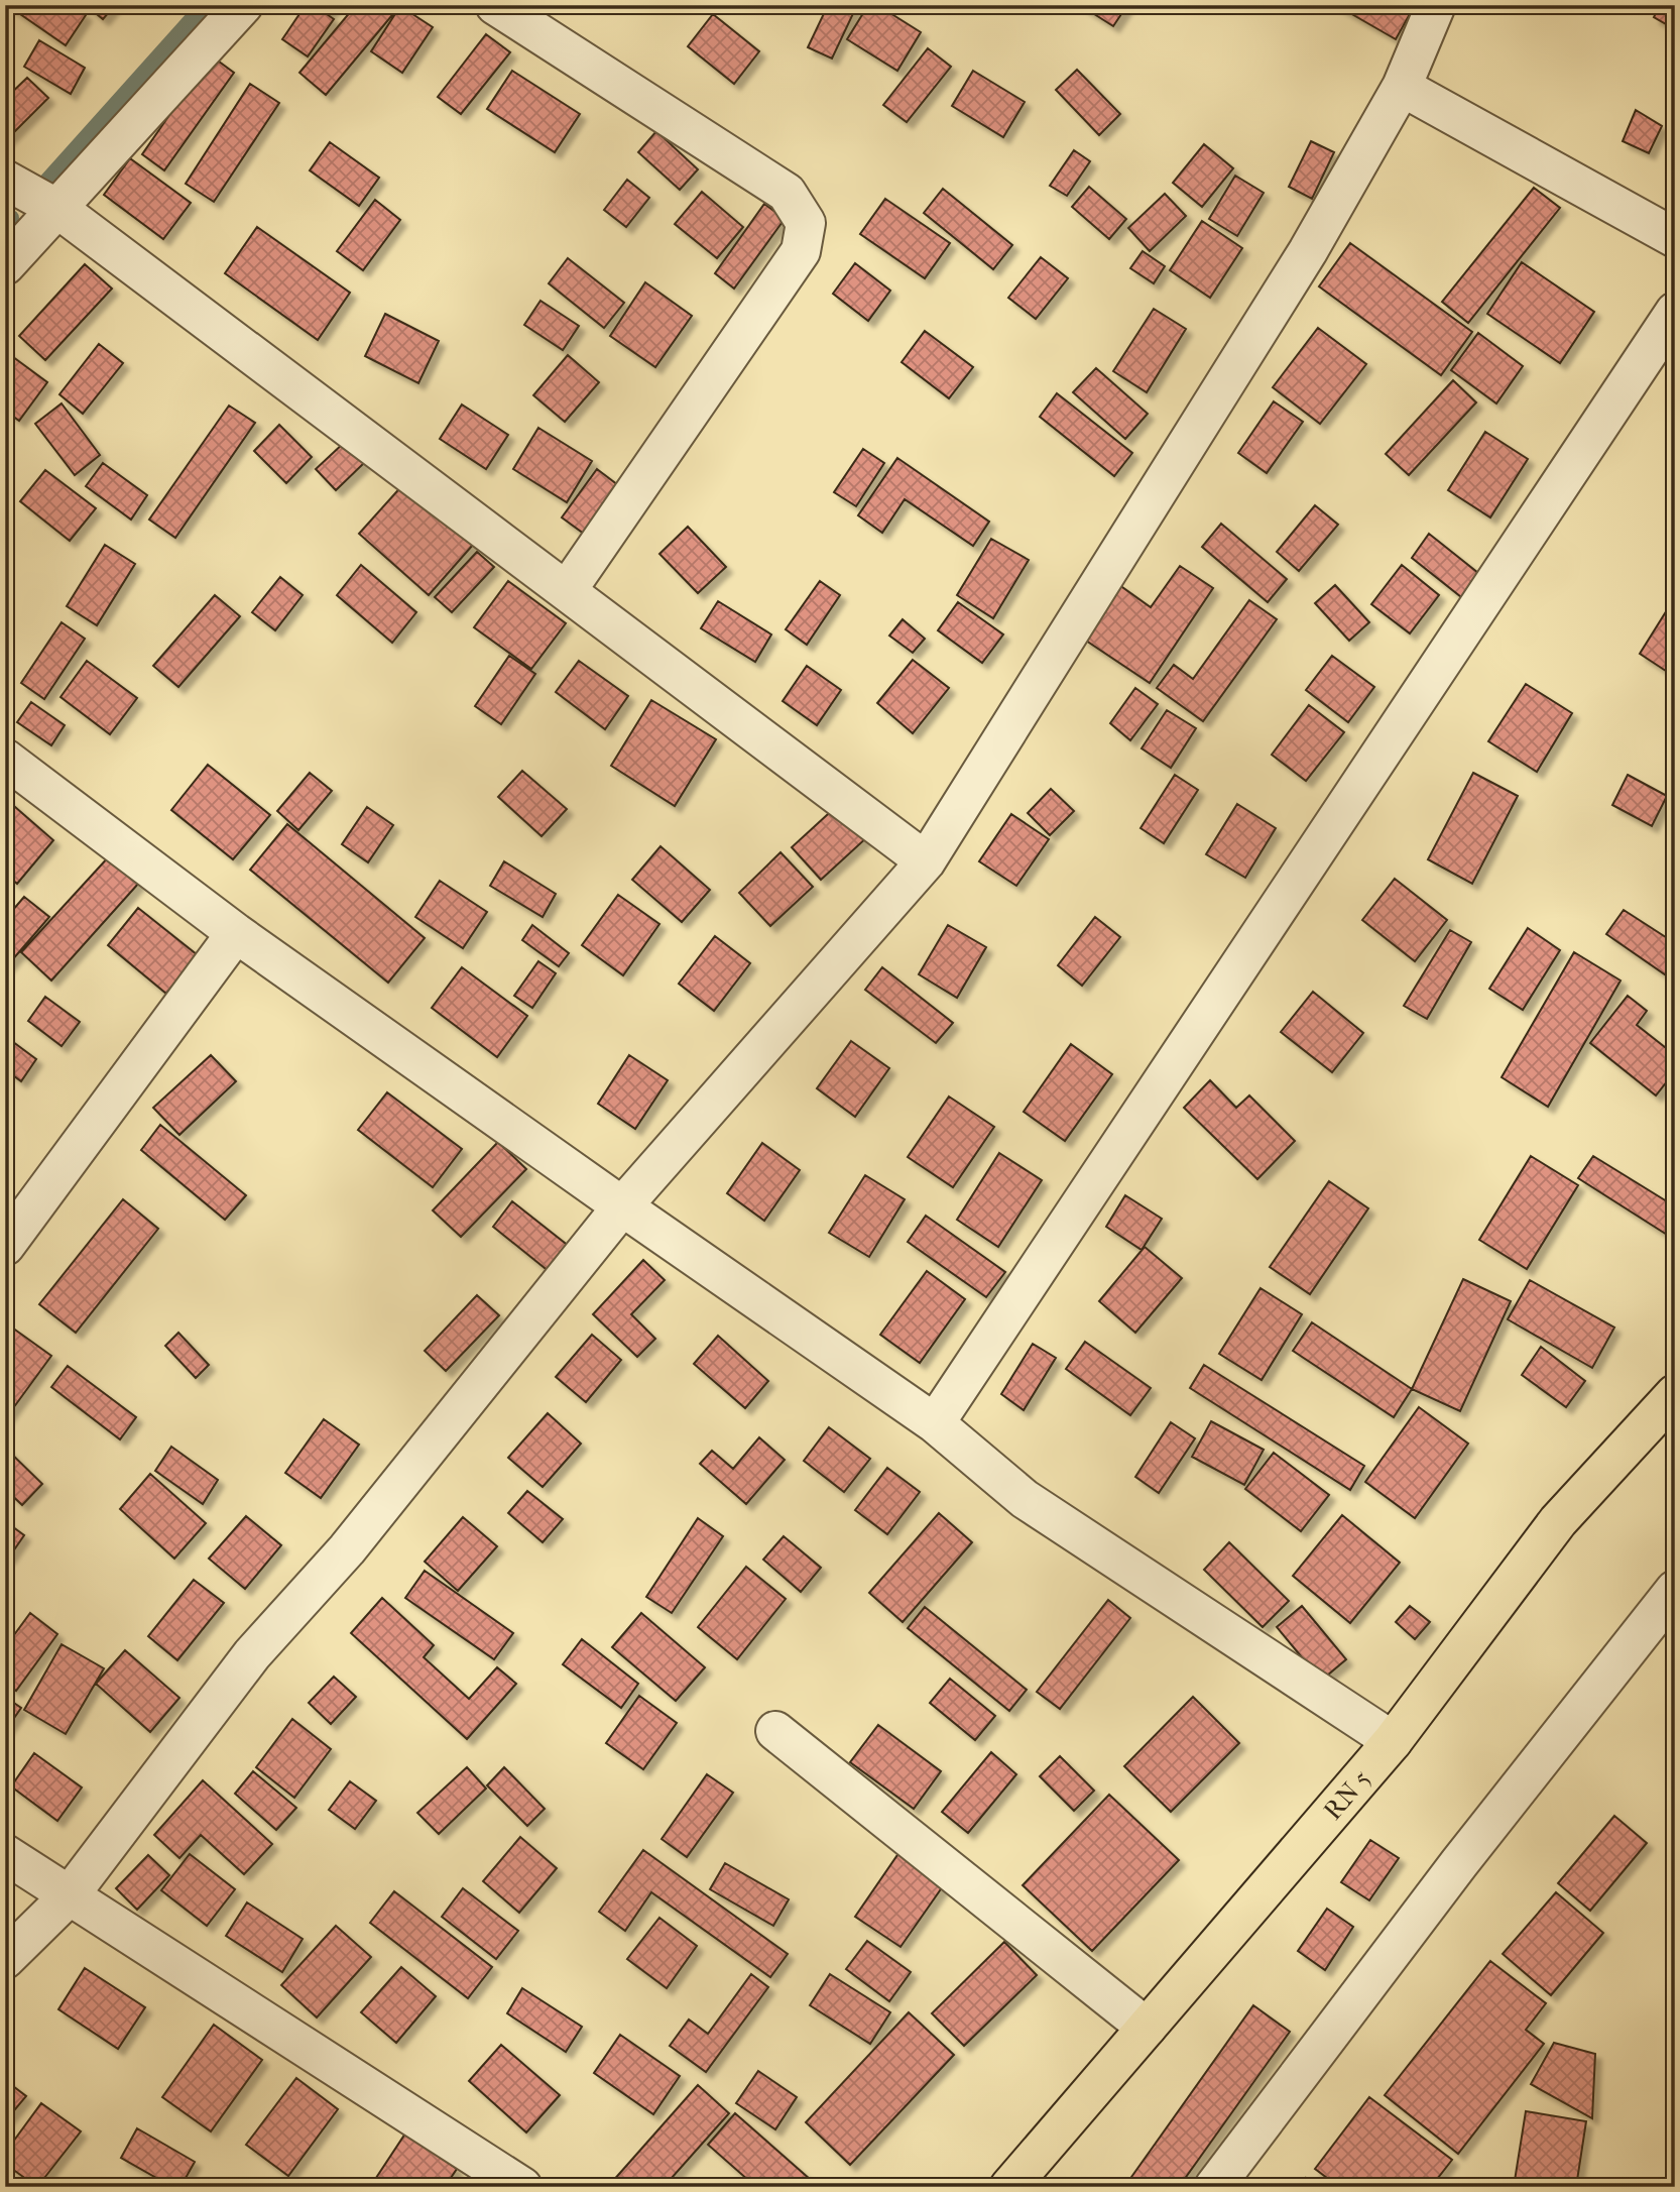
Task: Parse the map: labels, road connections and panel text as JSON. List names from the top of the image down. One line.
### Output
{"streets":{"main road":["RN 5"]}}
